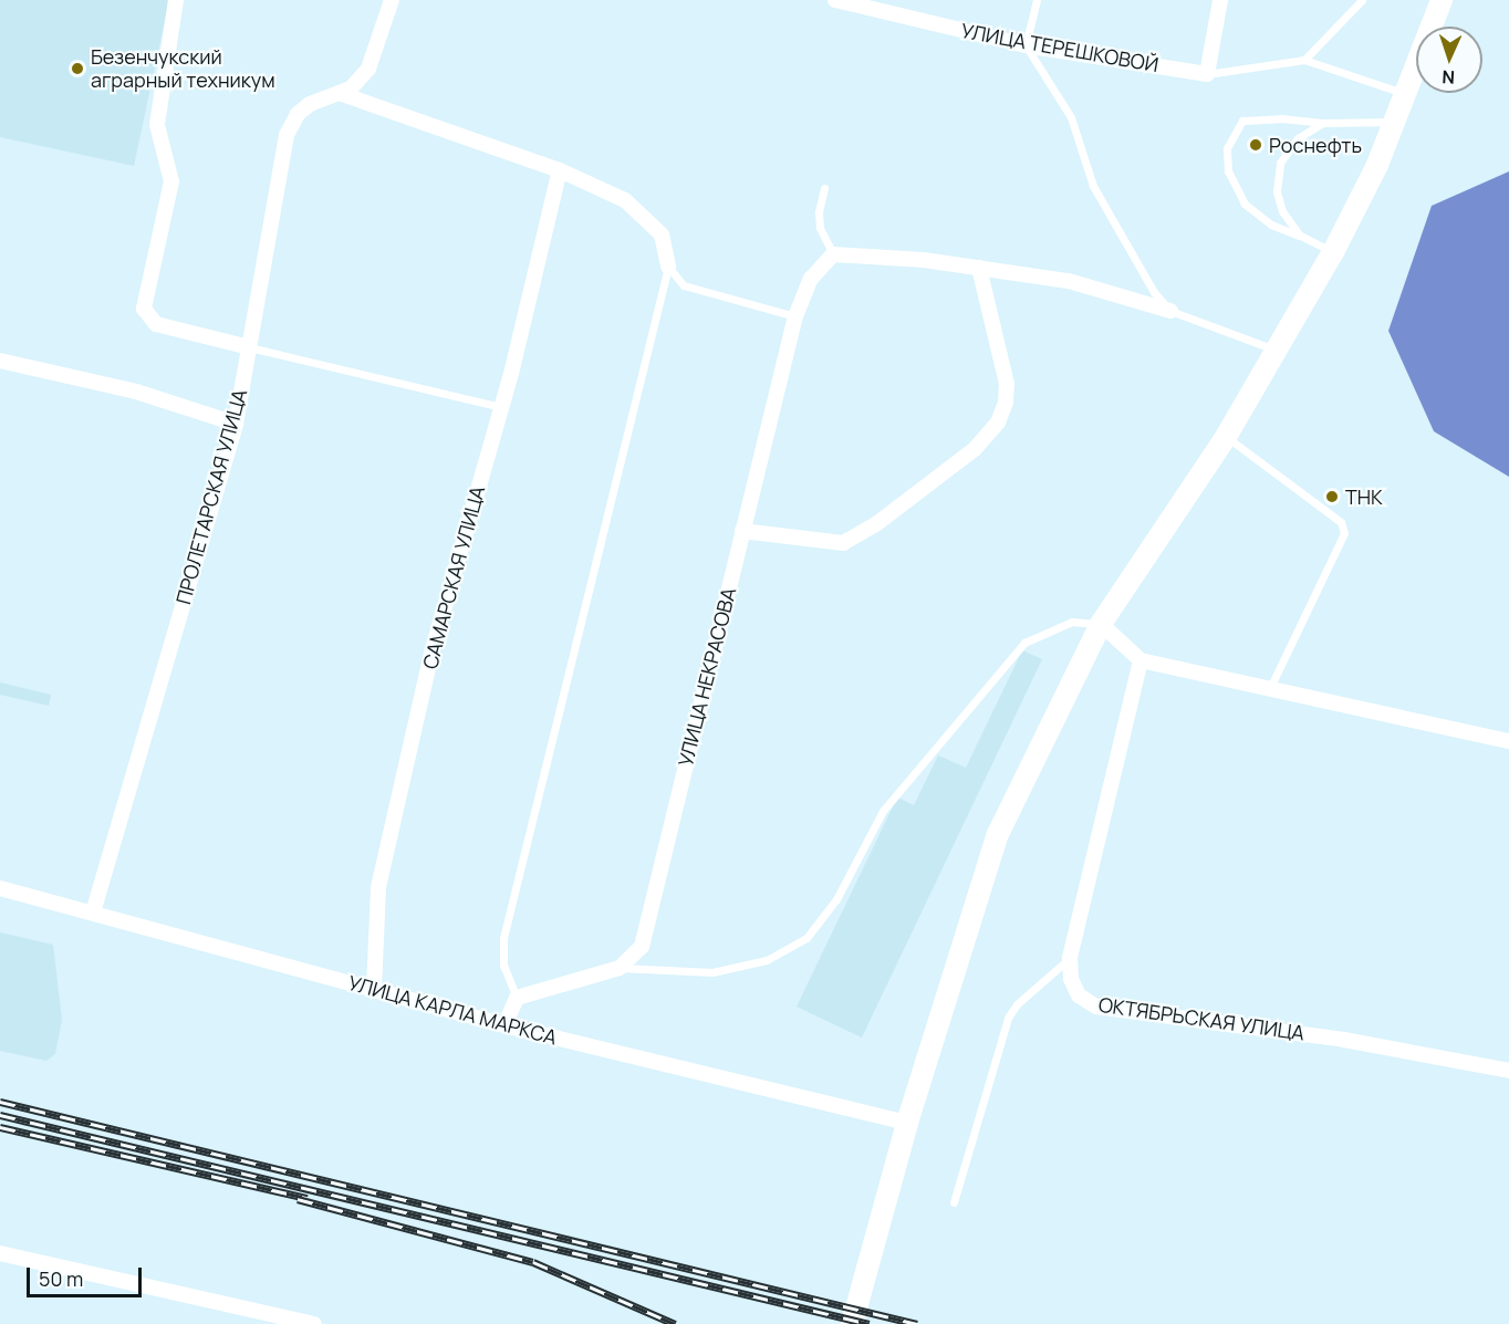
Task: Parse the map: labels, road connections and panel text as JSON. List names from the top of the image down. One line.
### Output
{"streets":{"street":["УЛИЦА ТЕРЕШКОВОЙ","ПРОЛЕТАРСКАЯ УЛИЦА","САМАРСКАЯ УЛИЦА","УЛИЦА НЕКРАСОВА","УЛИЦА КАРЛА МАРКСА","ОКТЯБРЬСКАЯ УЛИЦА"]},"crossings":[["ПРОЛЕТАРСКАЯ УЛИЦА","УЛИЦА КАРЛА МАРКСА"],["САМАРСКАЯ УЛИЦА","УЛИЦА КАРЛА МАРКСА"]],"places":["Безенчукский аграрный техникум","Роснефть","ТНК"],"scale_bar":"50 m","north":"bottom"}
